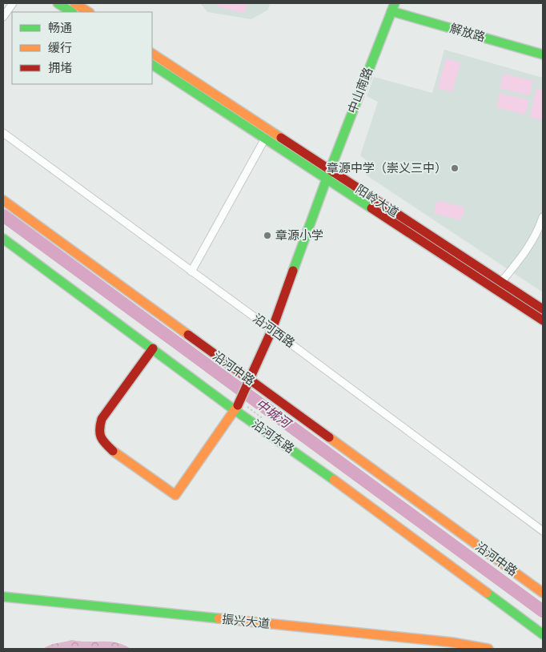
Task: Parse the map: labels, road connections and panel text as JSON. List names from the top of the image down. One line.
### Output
{"streets":{"street":["解放路","中山南路","阳岭大道","沿河西路","沿河中路","沿河东路","振兴大道"]},"crossings":[["解放路","中山南路"],["中山南路","阳岭大道"],["中山南路","沿河西路"],["中山南路","沿河中路"],["中山南路","沿河东路"]],"water":["中城河"],"places":["章源中学（崇义三中）","章源小学"],"legend":["畅通","缓行","拥堵"]}
